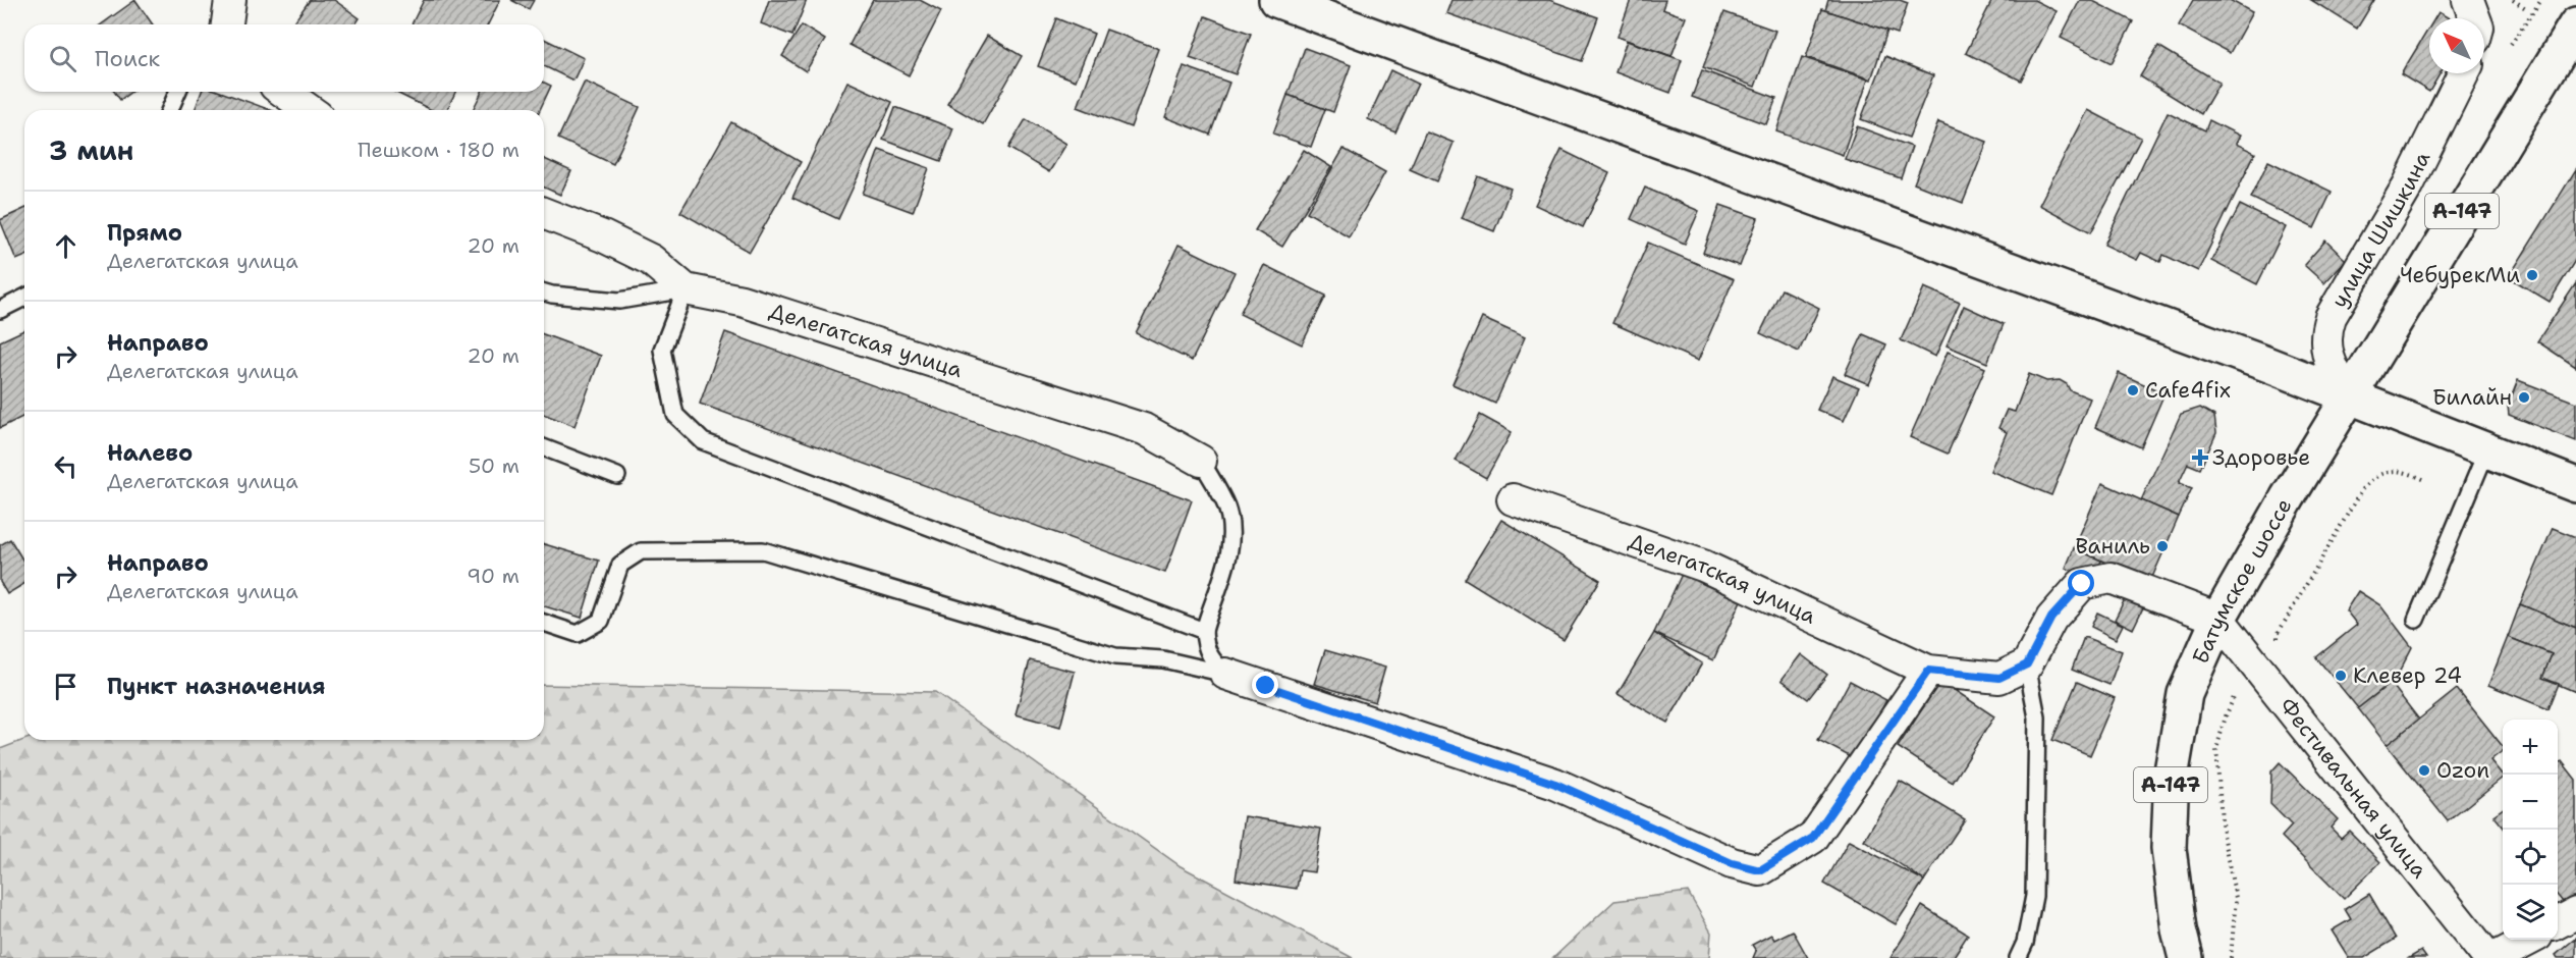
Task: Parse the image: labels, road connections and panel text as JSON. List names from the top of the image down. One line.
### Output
{"streets":{"main road":["А-147","Батумское шоссе"],"street":["улица Шишкина","Делегатская улица","Фестивальная улица"]},"crossings":[["улица Шишкина","Батумское шоссе"],["Батумское шоссе","Фестивальная улица"]],"places":{"other":["ЧебурекМи","Cafe4fix","Билайн","Ваниль","Клевер 24","Ozon"],"health":["Здоровье"]},"north":"top left","page":{"search":"Поиск","heading":["3 мин","Пешком · 180 m"],"list":[["Прямо","Делегатская улица","20 m"],["Направо","Делегатская улица","20 m"],["Налево","Делегатская улица","50 m"],["Направо","Делегатская улица","90 m"],"Пункт назначения"],"map_buttons":["+","−"]}}
